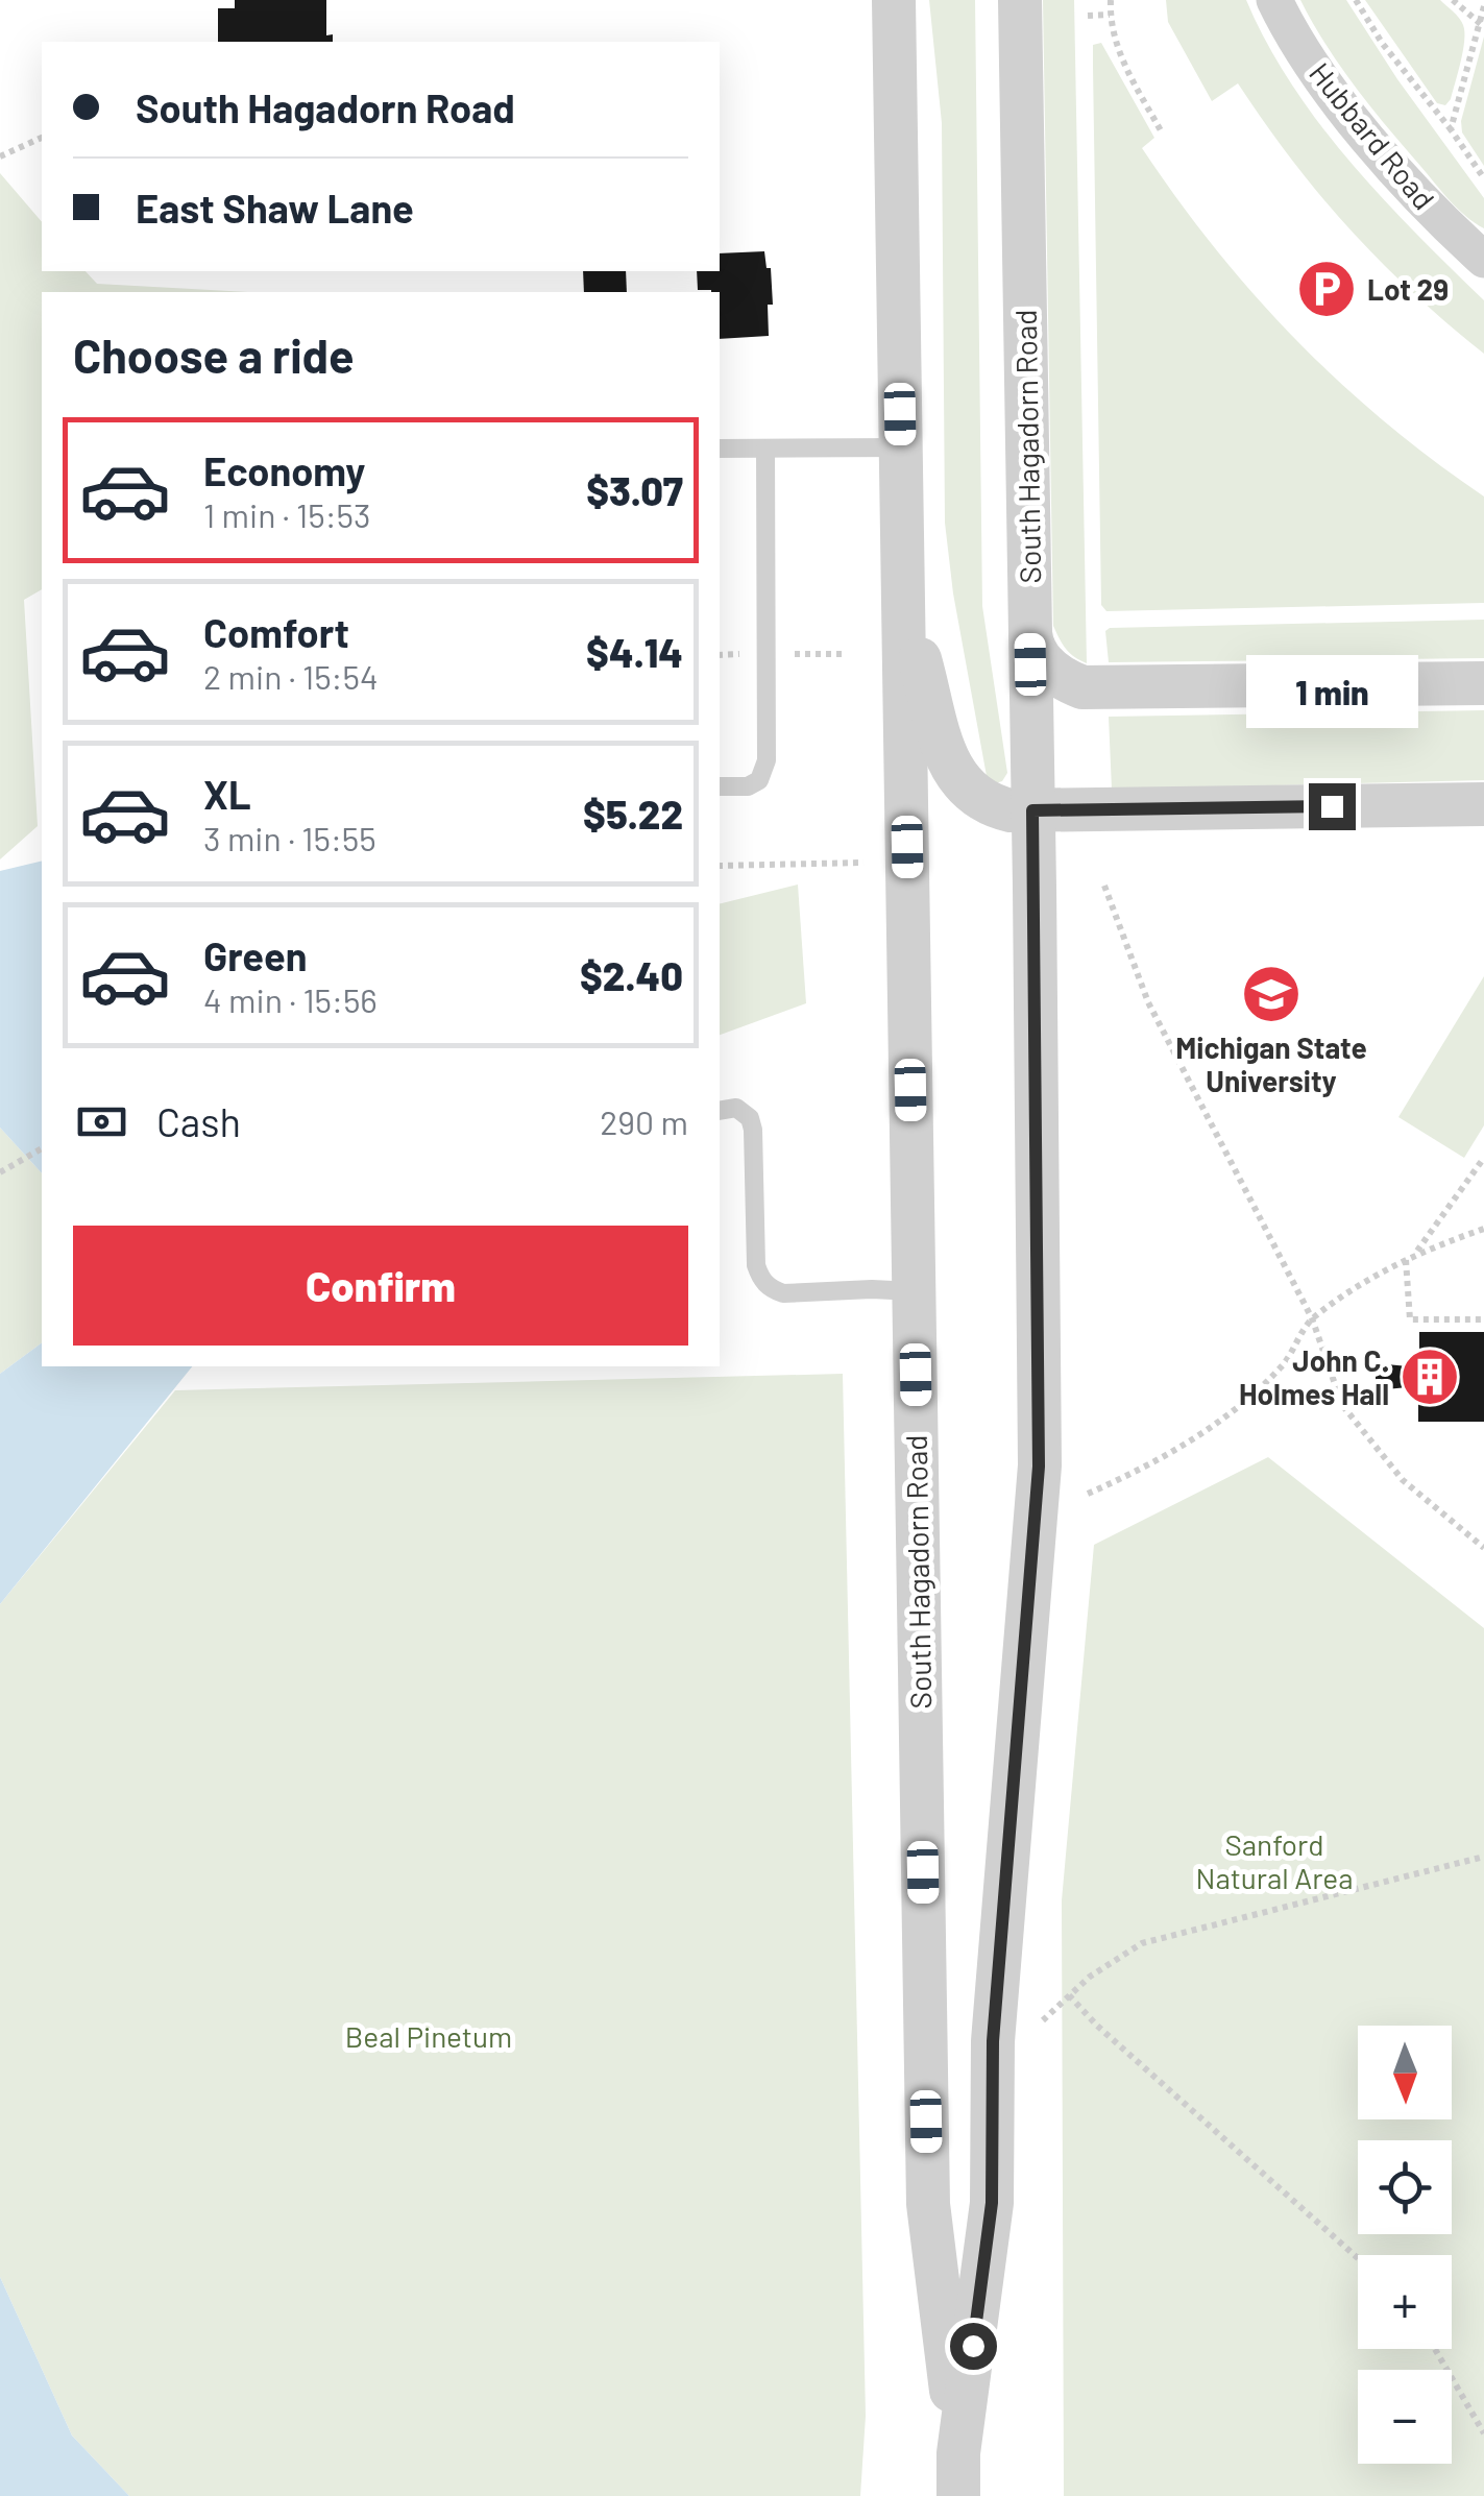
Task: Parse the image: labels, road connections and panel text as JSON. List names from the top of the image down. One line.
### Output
{"streets":{"street":["Hubbard Road","South Hagadorn Road"]},"parks":["Sanford Natural Area","Beal Pinetum"],"places":{"parking":["Lot 29"],"school or university":["Michigan State University"],"building":["John C. Holmes Hall"]},"north":"bottom","page":{"banner":["South Hagadorn Road","East Shaw Lane"],"heading":"Choose a ride","list":[{"name":"Economy","note":"1 min · 15:53","value":"$3.07"},{"name":"Comfort","note":"2 min · 15:54","value":"$4.14"},{"name":"XL","note":"3 min · 15:55","value":"$5.22"},{"name":"Green","note":"4 min · 15:56","value":"$2.40"}],"bubble":"1 min","pay":["Cash","290 m"],"buttons":"Confirm","map_buttons":["+","−"]}}
